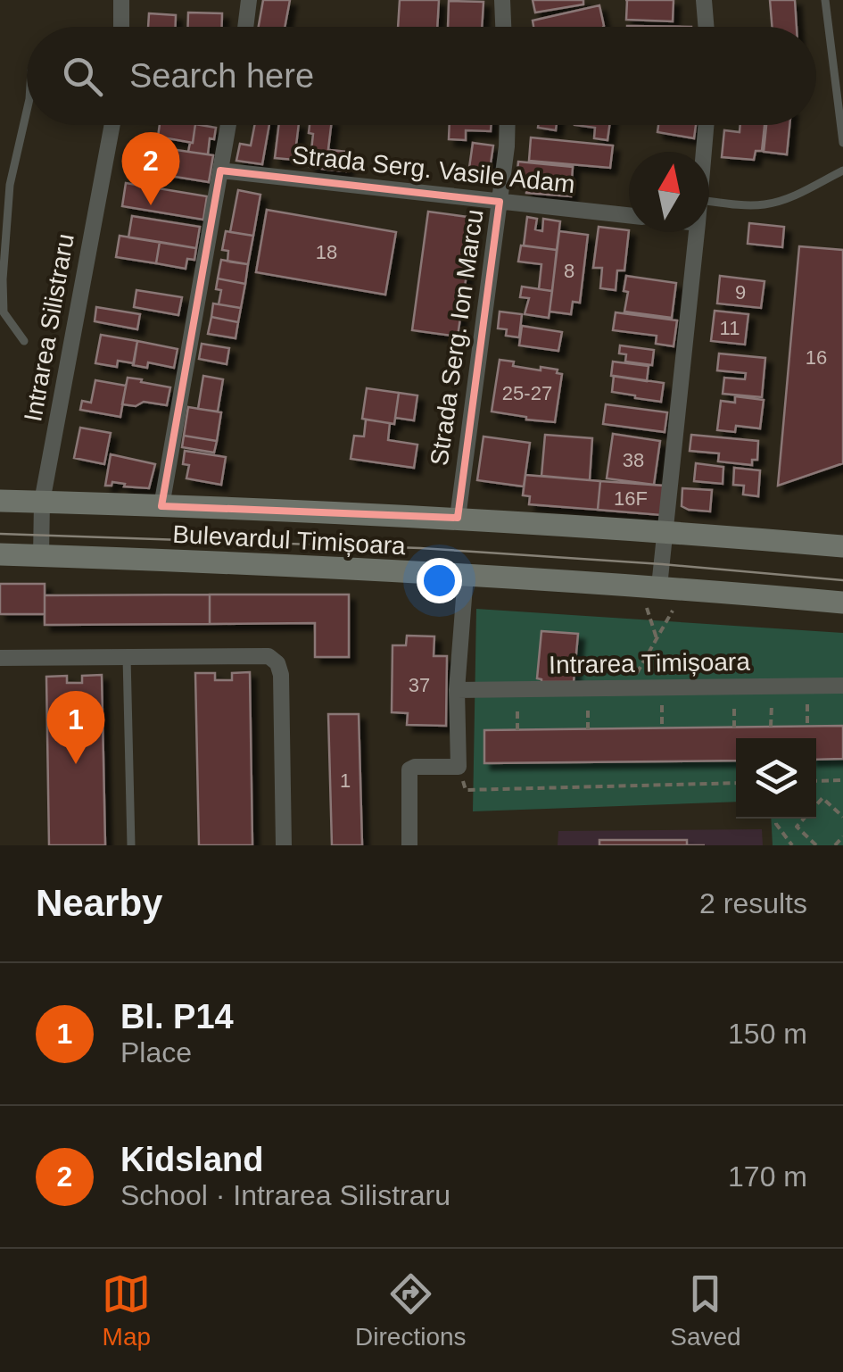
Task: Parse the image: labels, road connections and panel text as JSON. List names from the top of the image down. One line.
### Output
{"streets":{"main road":["Bulevardul Timișoara"],"street":["Strada Serg. Vasile Adam","Intrarea Silistraru","Strada Serg. Ion Marcu","Intrarea Timișoara"]},"crossings":[["Strada Serg. Vasile Adam","Strada Serg. Ion Marcu"],["Intrarea Silistraru","Bulevardul Timișoara"],["Strada Serg. Ion Marcu","Bulevardul Timișoara"]],"house_numbers":["18","8","9","11","16","25-27","38","16F","37","1"],"north":"top","page":{"search":"Search here","pins":["2","1"],"heading":["Nearby","2 results"],"list":[{"mark":"1","name":"Bl. P14","note":"Place","value":"150 m"},{"mark":"2","name":"Kidsland","note":"School · Intrarea Silistraru","value":"170 m"}],"nav":["Map","Directions","Saved"]}}
